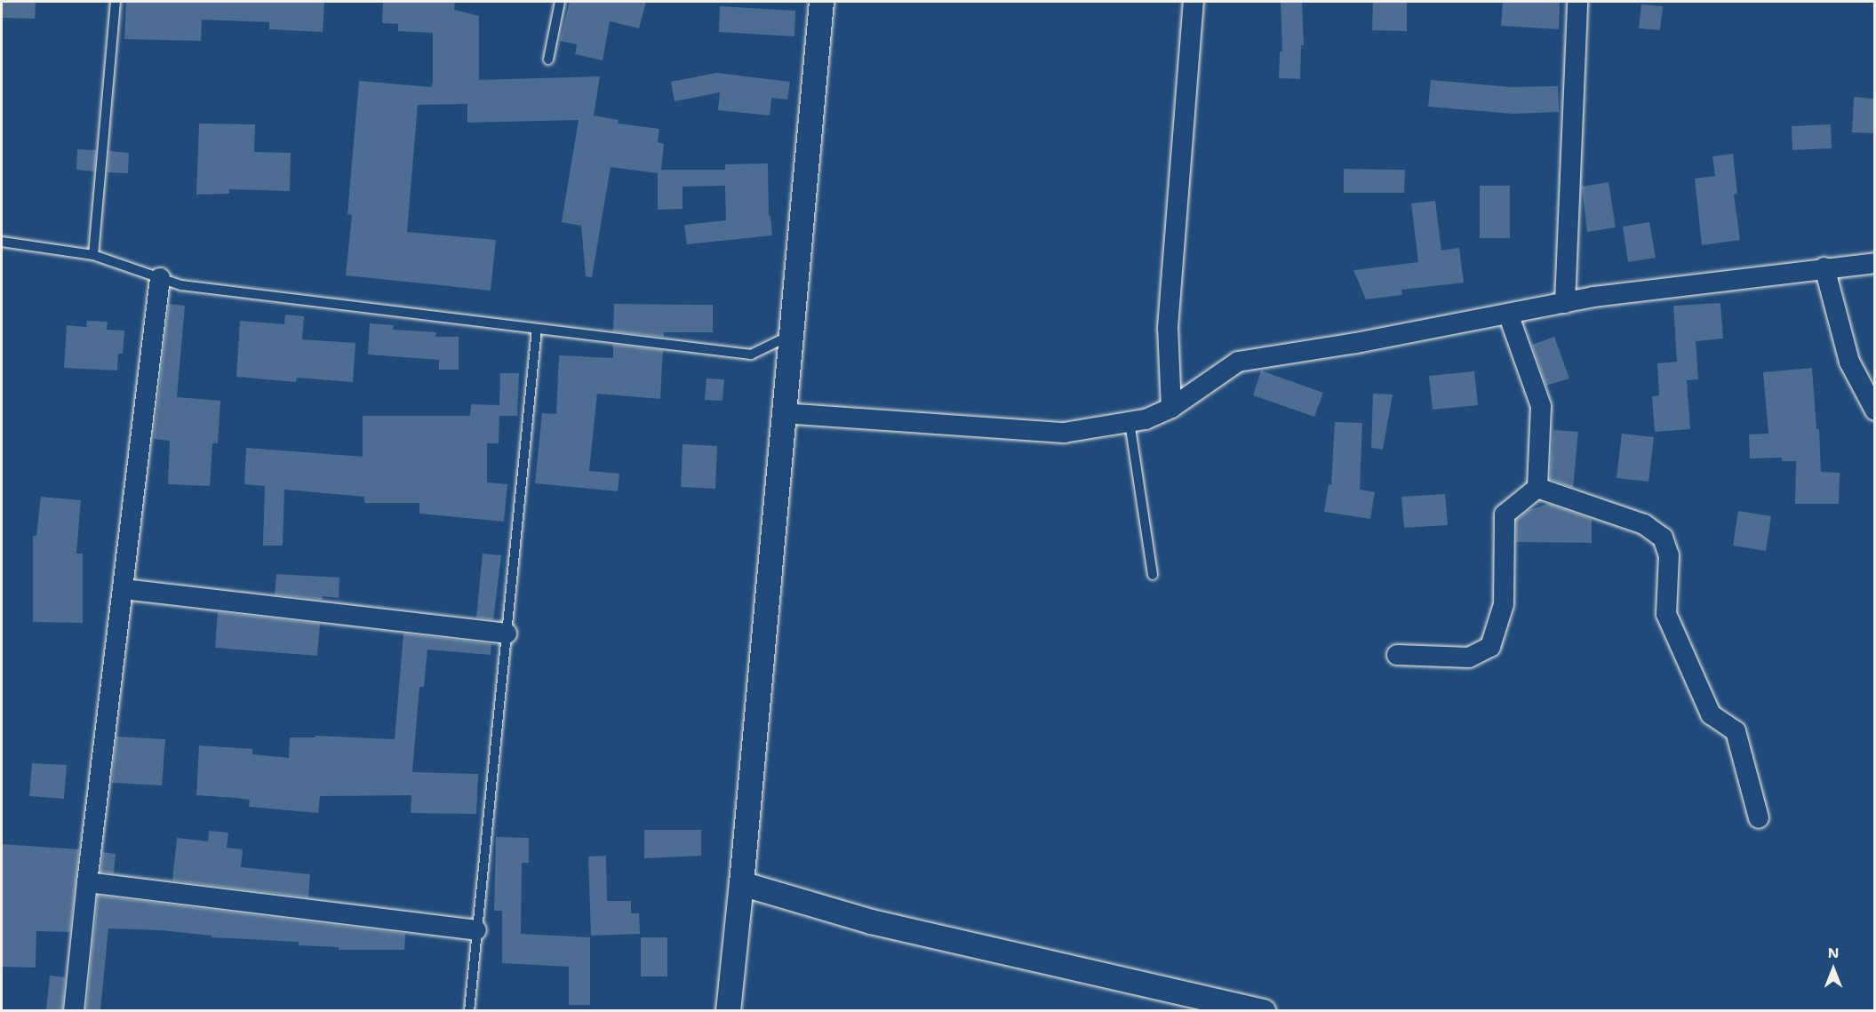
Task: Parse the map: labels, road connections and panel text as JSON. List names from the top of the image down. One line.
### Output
{"north":"top"}
